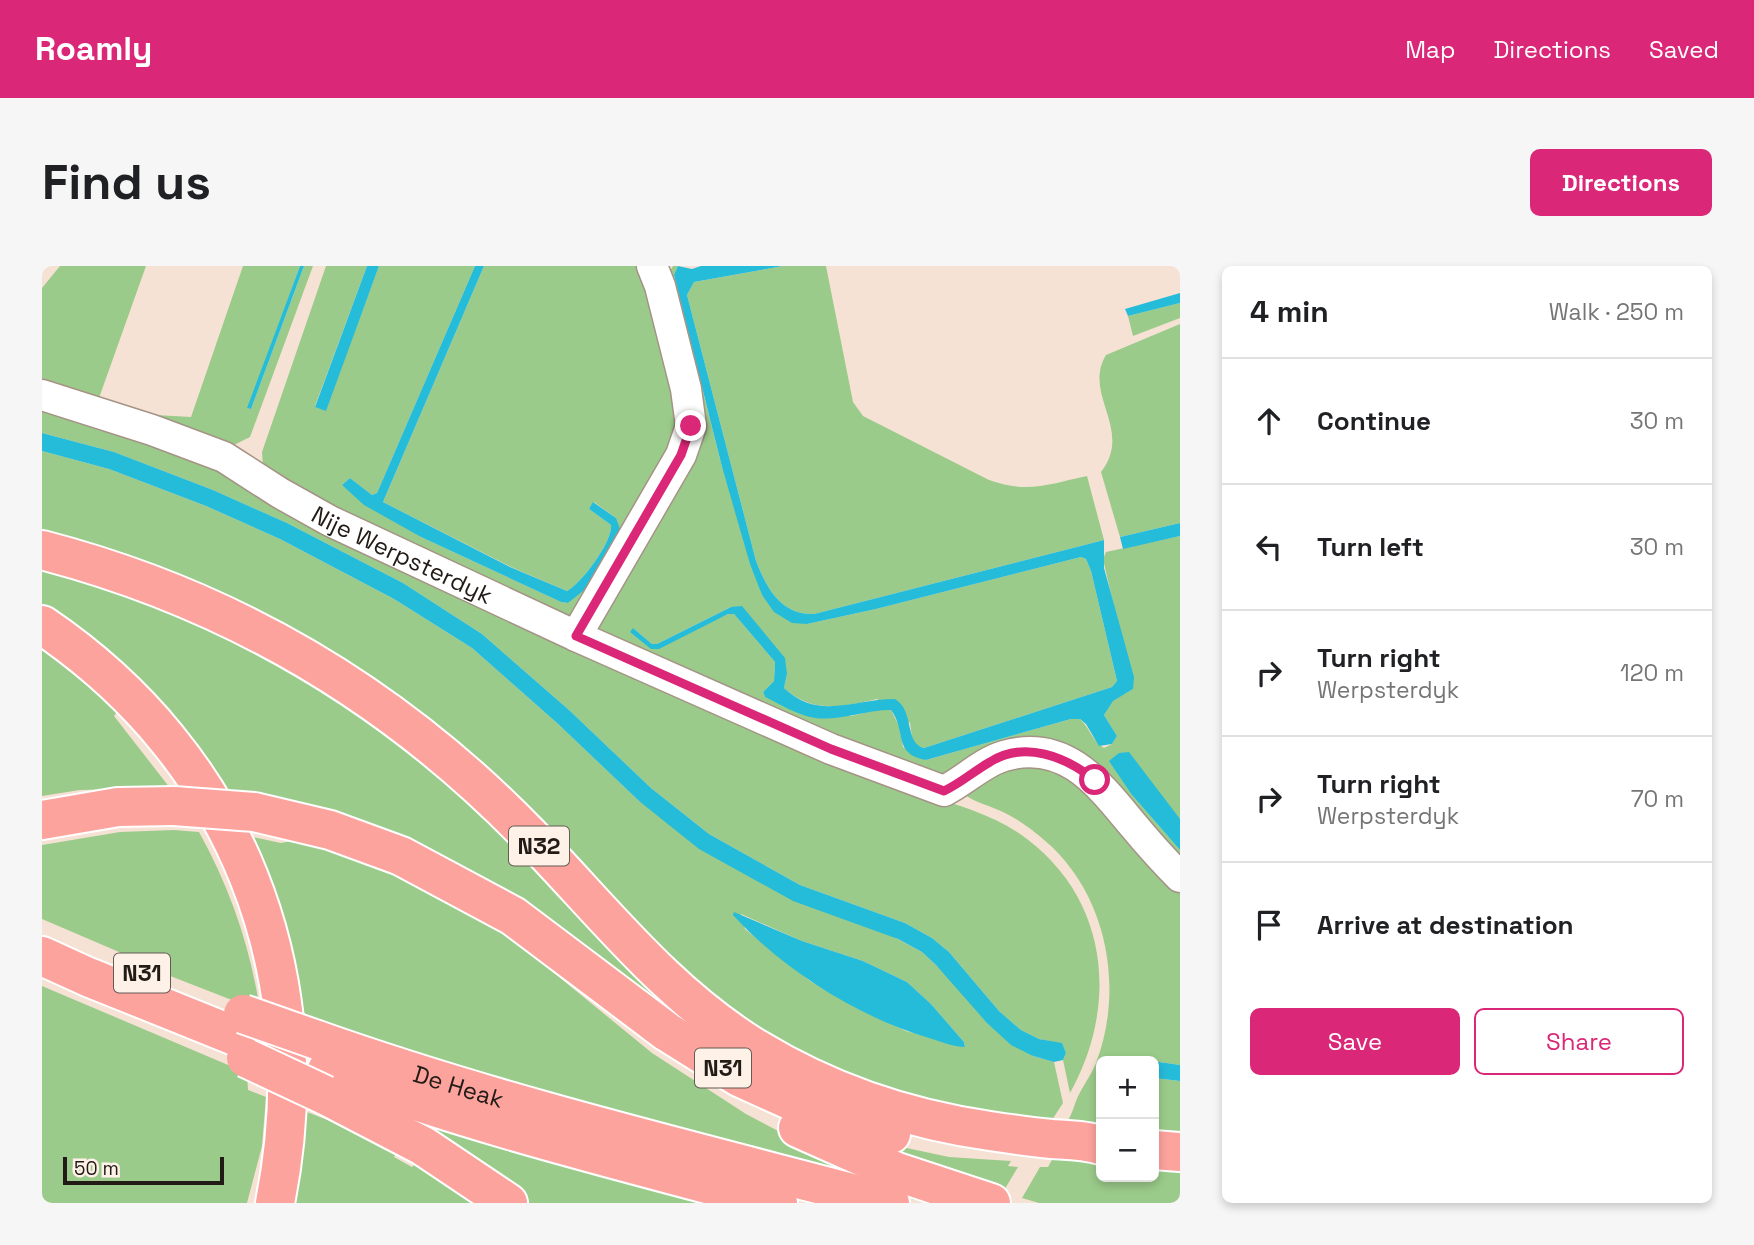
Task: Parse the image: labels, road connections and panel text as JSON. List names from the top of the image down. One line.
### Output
{"streets":{"highway":["N32","N31","De Heak"],"lane":["Nije Werpsterdyk"]},"crossings":[["N32","N31"],["N31","De Heak"]],"scale_bar":"50 m","page":{"header":"Roamly","nav":["Map","Directions","Saved"],"buttons":["Directions",["Save","Share"]],"title":"Find us","heading":["4 min","Walk · 250 m"],"list":[["Continue","30 m"],["Turn left","30 m"],["Turn right","Werpsterdyk","120 m"],["Turn right","Werpsterdyk","70 m"],"Arrive at destination"],"map_buttons":["+","−"],"scale":"50 m"}}
